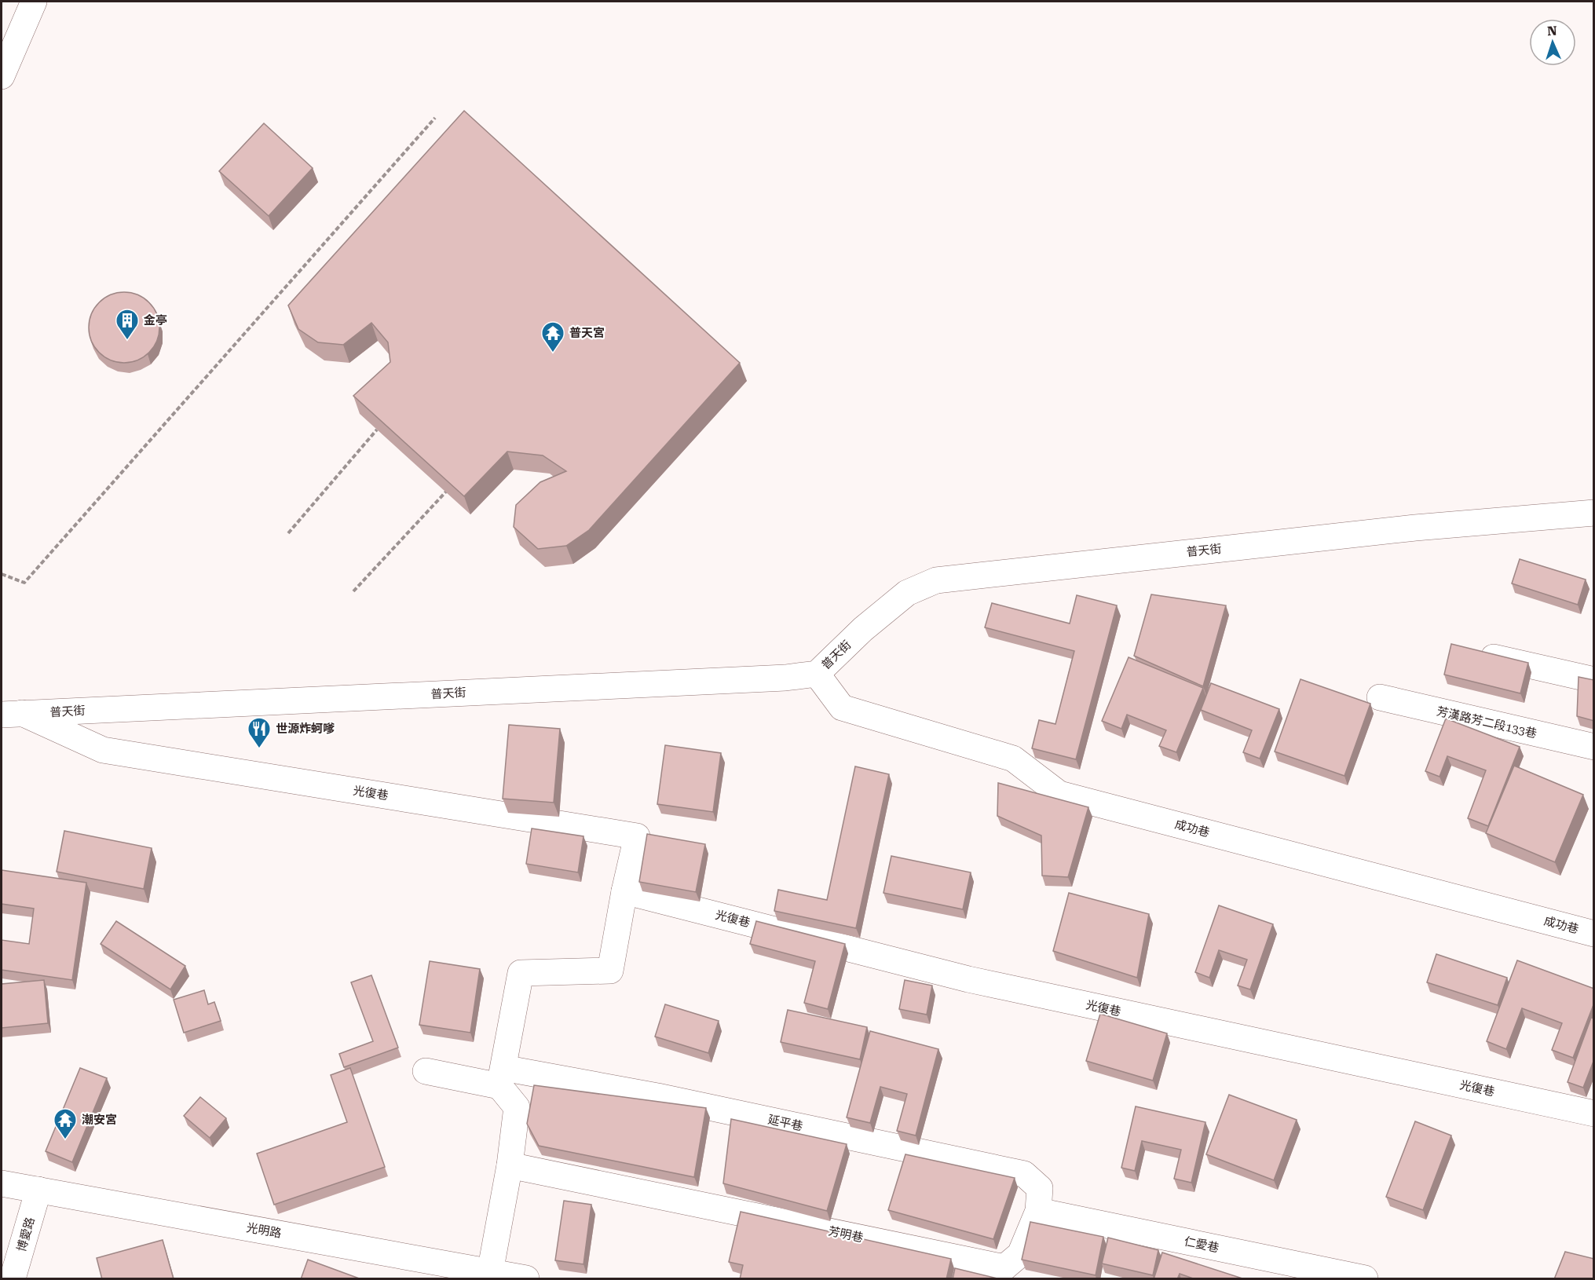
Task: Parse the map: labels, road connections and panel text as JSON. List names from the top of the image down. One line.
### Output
{"streets":{"street":["普天街","芳漢路芳二段133巷","光復巷","成功巷","延平巷","光明路","博愛路","芳明巷","仁愛巷"]},"crossings":[["普天街","光復巷"],["普天街","成功巷"],["延平巷","芳明巷"],["延平巷","仁愛巷"],["光明路","博愛路"],["芳明巷","仁愛巷"]],"places":{"building":["金亭"],"temple":["普天宮","潮安宮"],"restaurant":["世源炸蚵嗲"]},"north":"top"}
